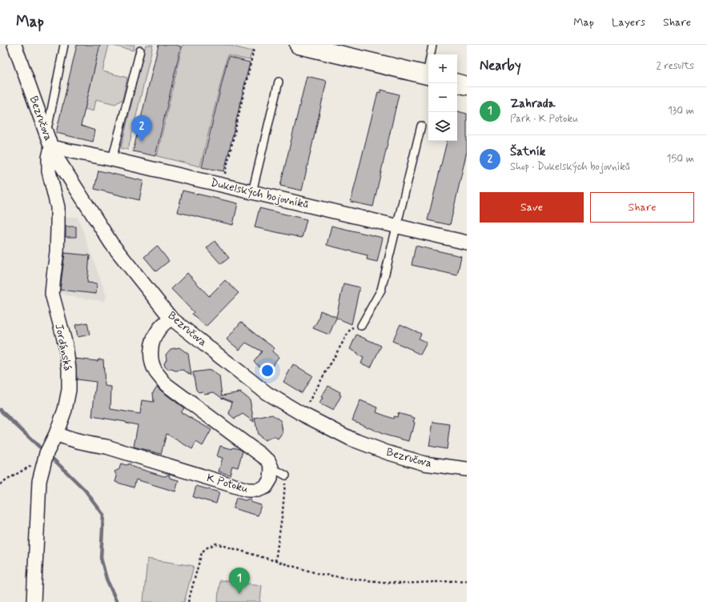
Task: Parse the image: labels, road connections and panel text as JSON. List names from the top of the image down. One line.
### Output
{"streets":{"street":["Bezručova","Dukelských bojovníků","Jordánská","K Potoku"]},"crossings":[["Bezručova","Dukelských bojovníků"],["Bezručova","Jordánská"],["Dukelských bojovníků","Jordánská"],["Jordánská","K Potoku"]],"page":{"header":"Map","nav":["Map","Layers","Share"],"heading":["Nearby","2 results"],"map_buttons":["+","−"],"list":[{"mark":"1","name":"Zahrada","note":"Park · K Potoku","value":"130 m"},{"mark":"2","name":"Šatník","note":"Shop · Dukelských bojovníků","value":"150 m"}],"pins":["2","1"],"buttons":["Save","Share"]}}
